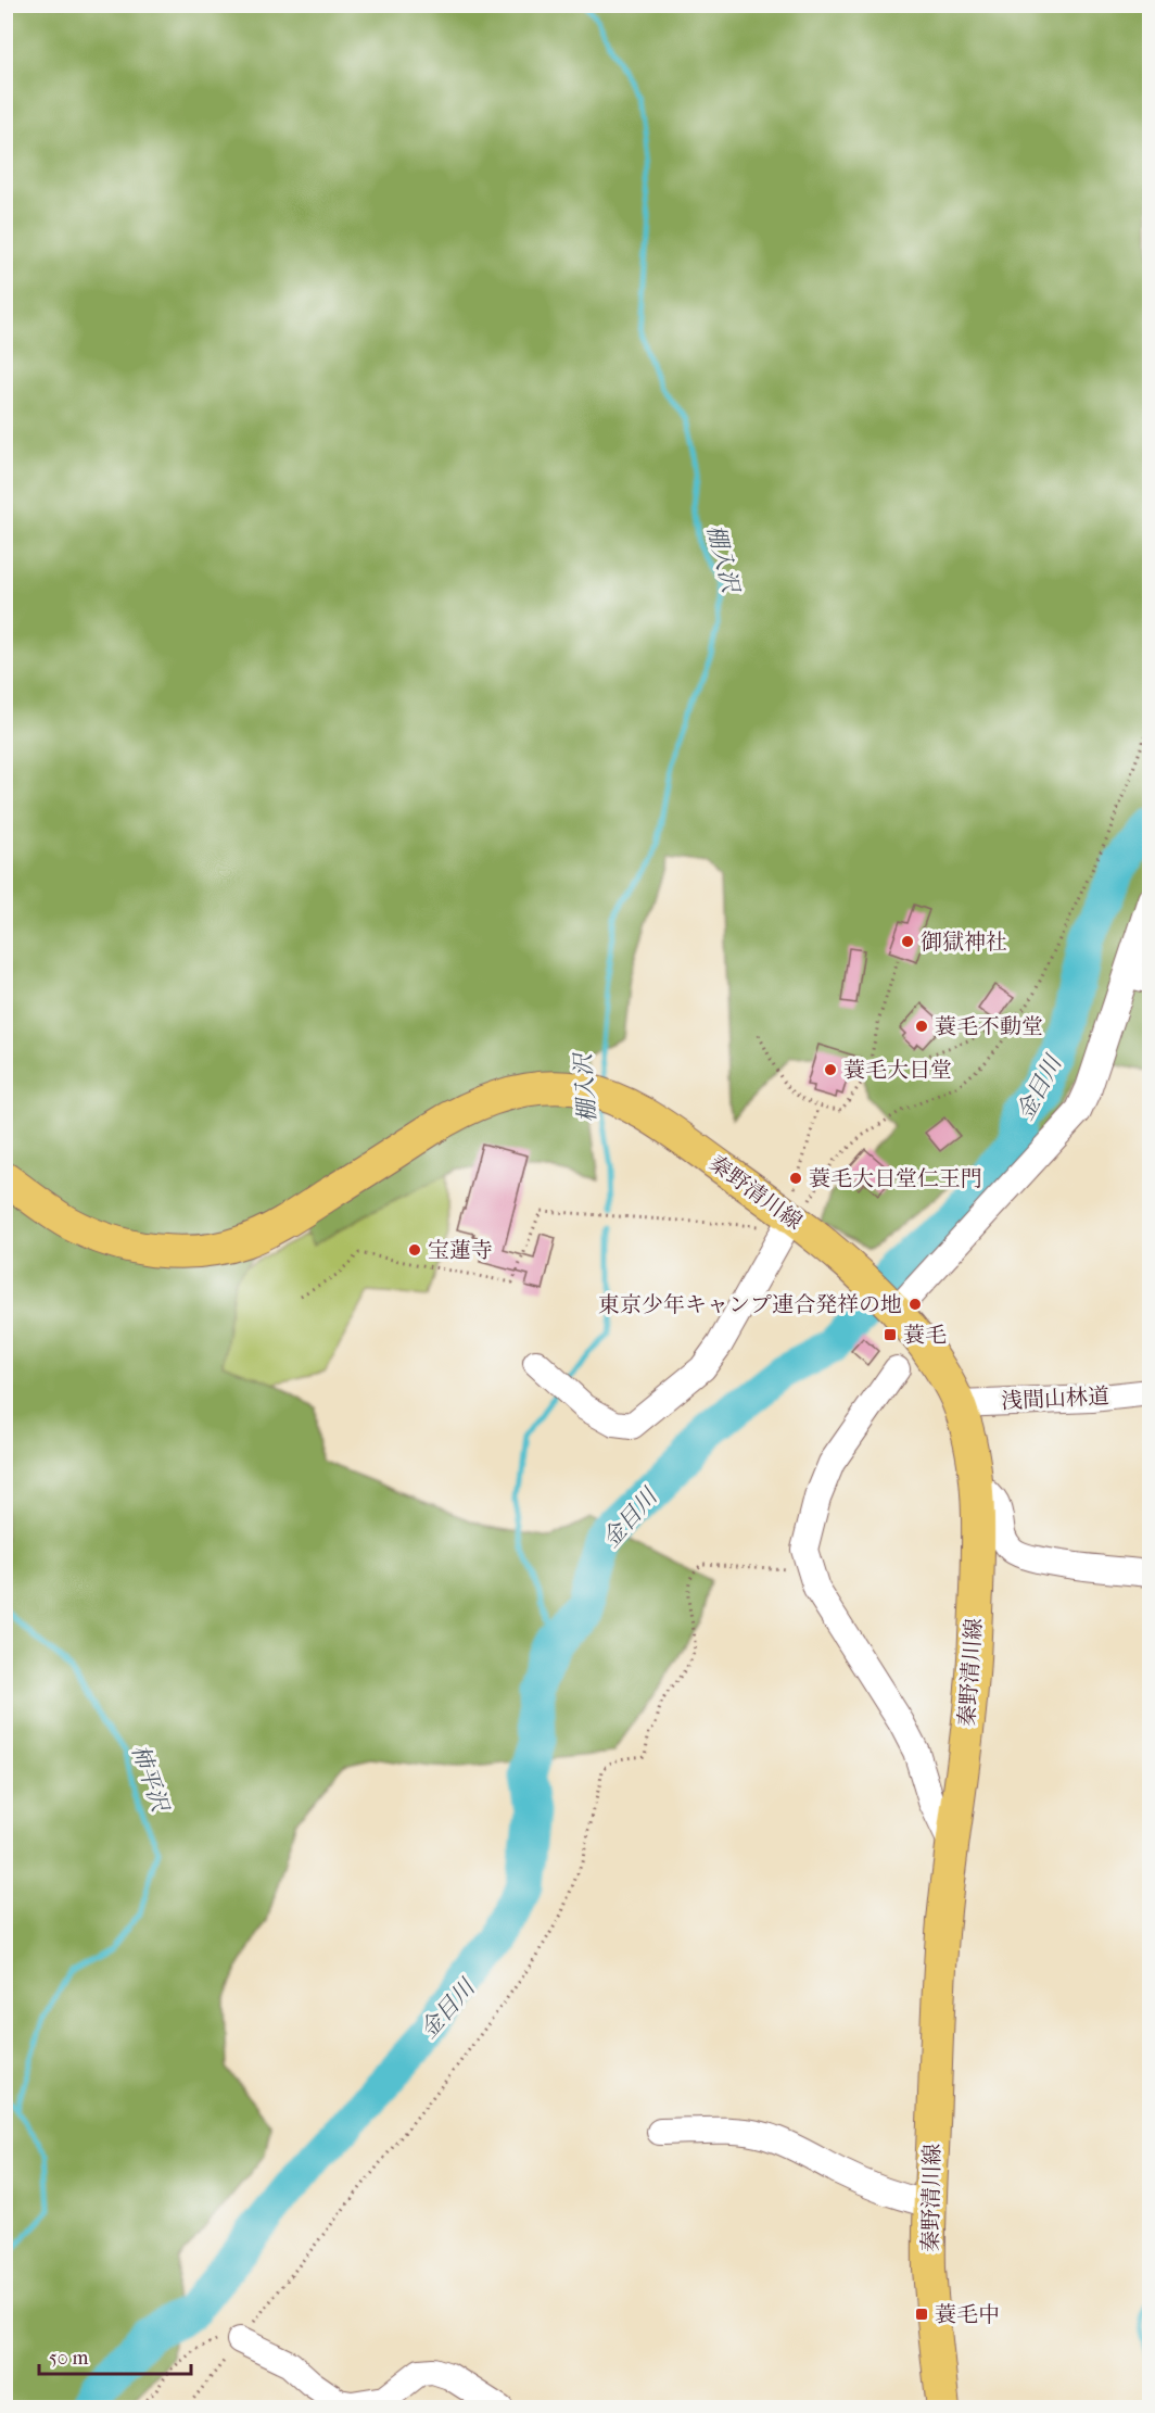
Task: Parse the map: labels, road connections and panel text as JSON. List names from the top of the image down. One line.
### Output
{"streets":{"main road":["秦野清川線"],"street":["浅間山林道"]},"crossings":[["秦野清川線","浅間山林道"]],"water":["棚入沢","金目川","柿平沢"],"places":{"other":["御獄神社","蓑毛不動堂","蓑毛大日堂","蓑毛大日堂仁王門","宝蓮寺","東京少年キャンプ連合発祥の地"],"transit":["蓑毛","蓑毛中"]},"scale_bar":"50 m"}
